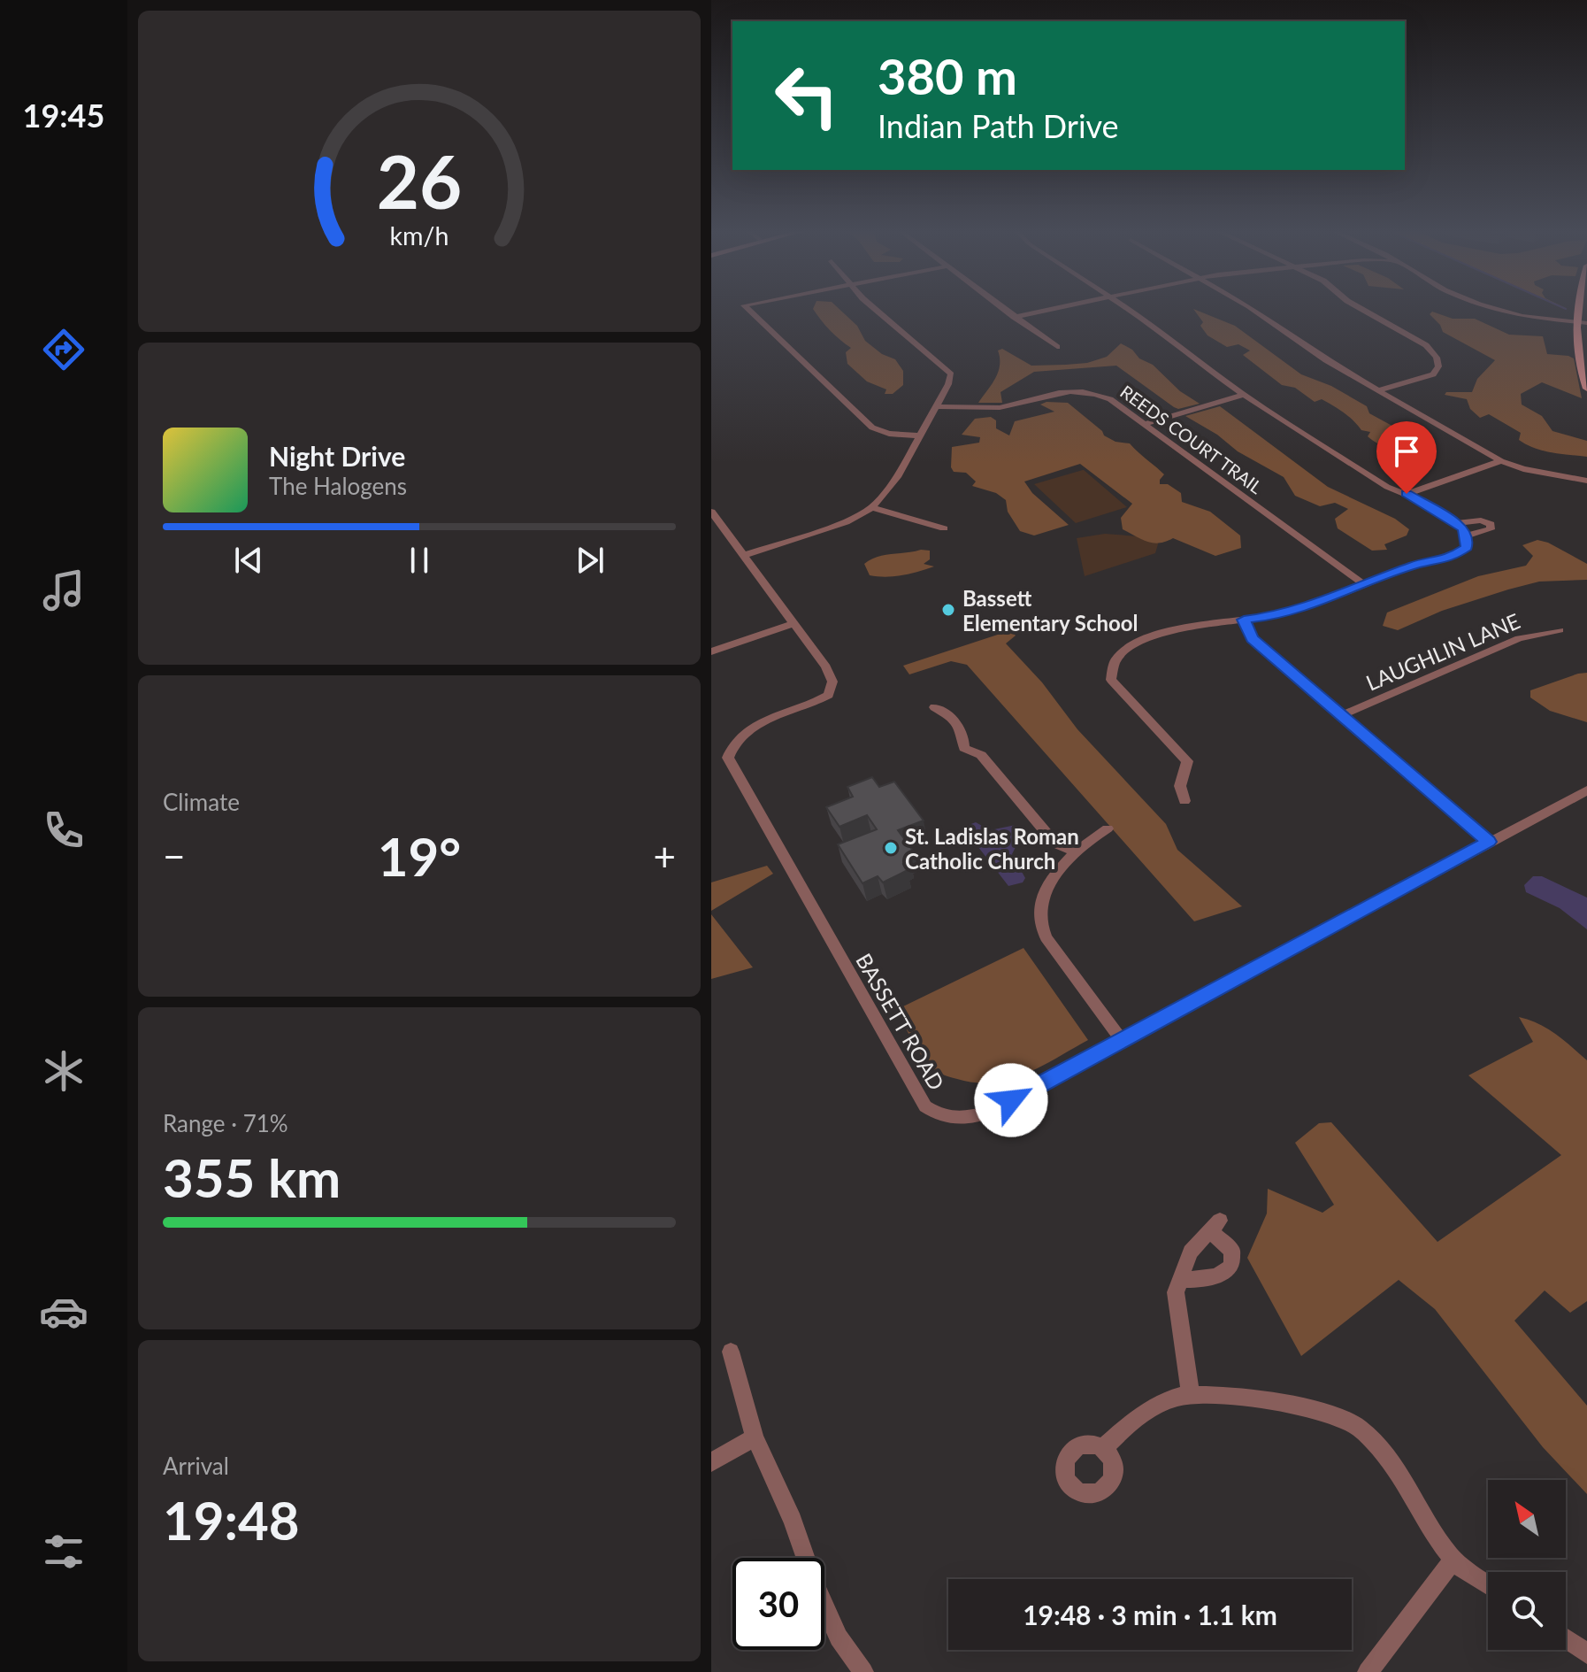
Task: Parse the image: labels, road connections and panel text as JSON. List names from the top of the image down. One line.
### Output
{"streets":{"street":["REEDS COURT TRAIL","LAUGHLIN LANE","BASSETT ROAD"]},"places":["Bassett Elementary School","St. Ladislas Roman Catholic Church"],"north":"top left","page":{"tabs":"19:45","turn":["380 m","Indian Path Drive"],"song":["Night Drive","The Halogens"],"tile":["Climate",["Range · 71%","355 km"],["Arrival","19:48"]],"heat":["−","19°","+"],"limit":"30","trip":"19:48 · 3 min · 1.1 km","gauge":["26","km/h"]}}
